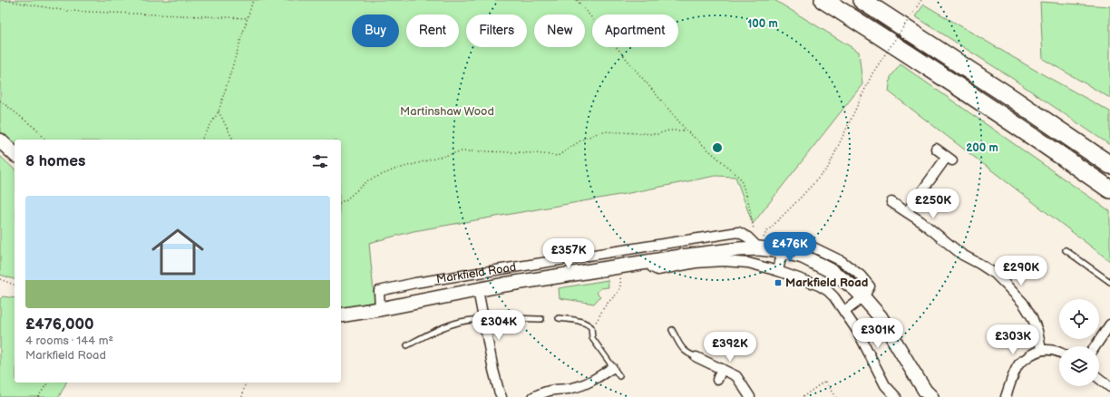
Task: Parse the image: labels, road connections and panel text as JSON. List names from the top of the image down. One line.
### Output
{"streets":{"street":["Markfield Road"]},"parks":["Martinshaw Wood"],"places":{"transit":["Markfield Road"]},"page":{"chip":["Buy","Rent","Filters","New","Apartment"],"heading":"8 homes","list":[{"name":"£476,000","note":"4 rooms · 144 m² · Markfield Road"}],"price":["£250K","£476K","£357K","£290K","£304K","£301K","£303K","£392K"]},"rings":["100 m","200 m"]}
